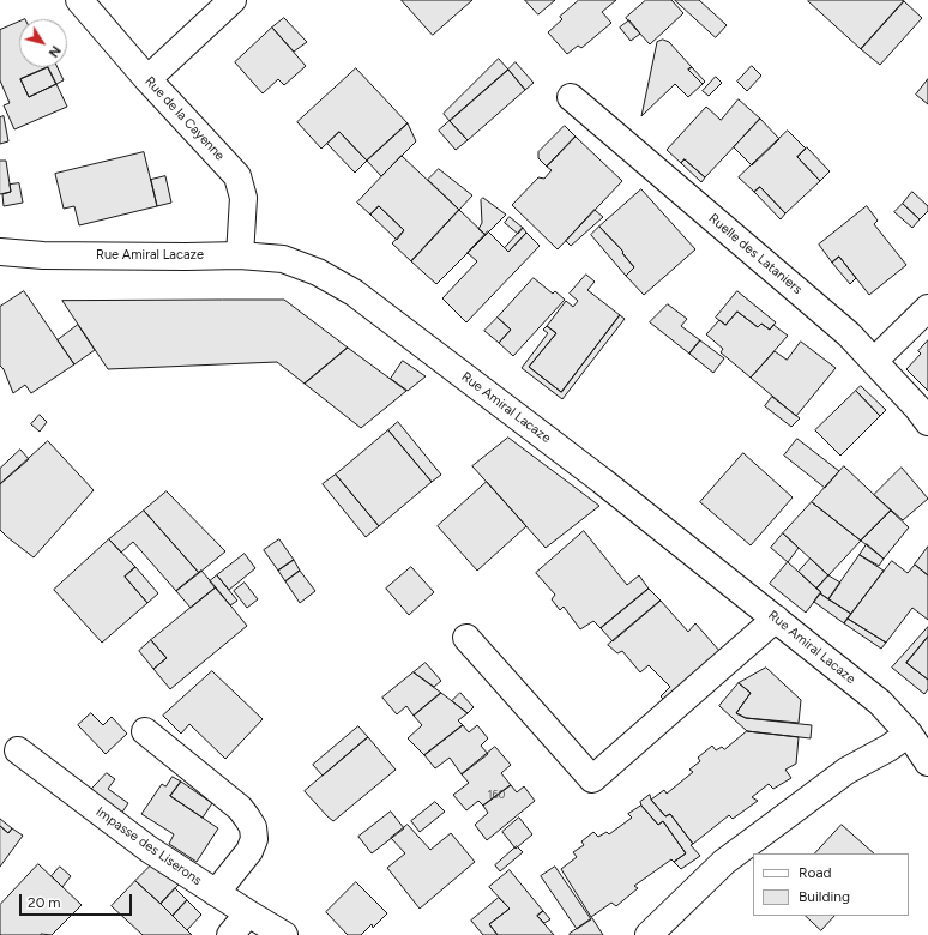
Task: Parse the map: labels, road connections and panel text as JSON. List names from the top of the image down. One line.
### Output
{"streets":{"street":["Rue de la Cayenne","Ruelle des Lataniers","Rue Amiral Lacaze","Impasse des Liserons"]},"crossings":[["Rue de la Cayenne","Rue Amiral Lacaze"]],"house_numbers":["160"],"legend":["Road","Building"],"scale_bar":"20 m","north":"bottom right"}
